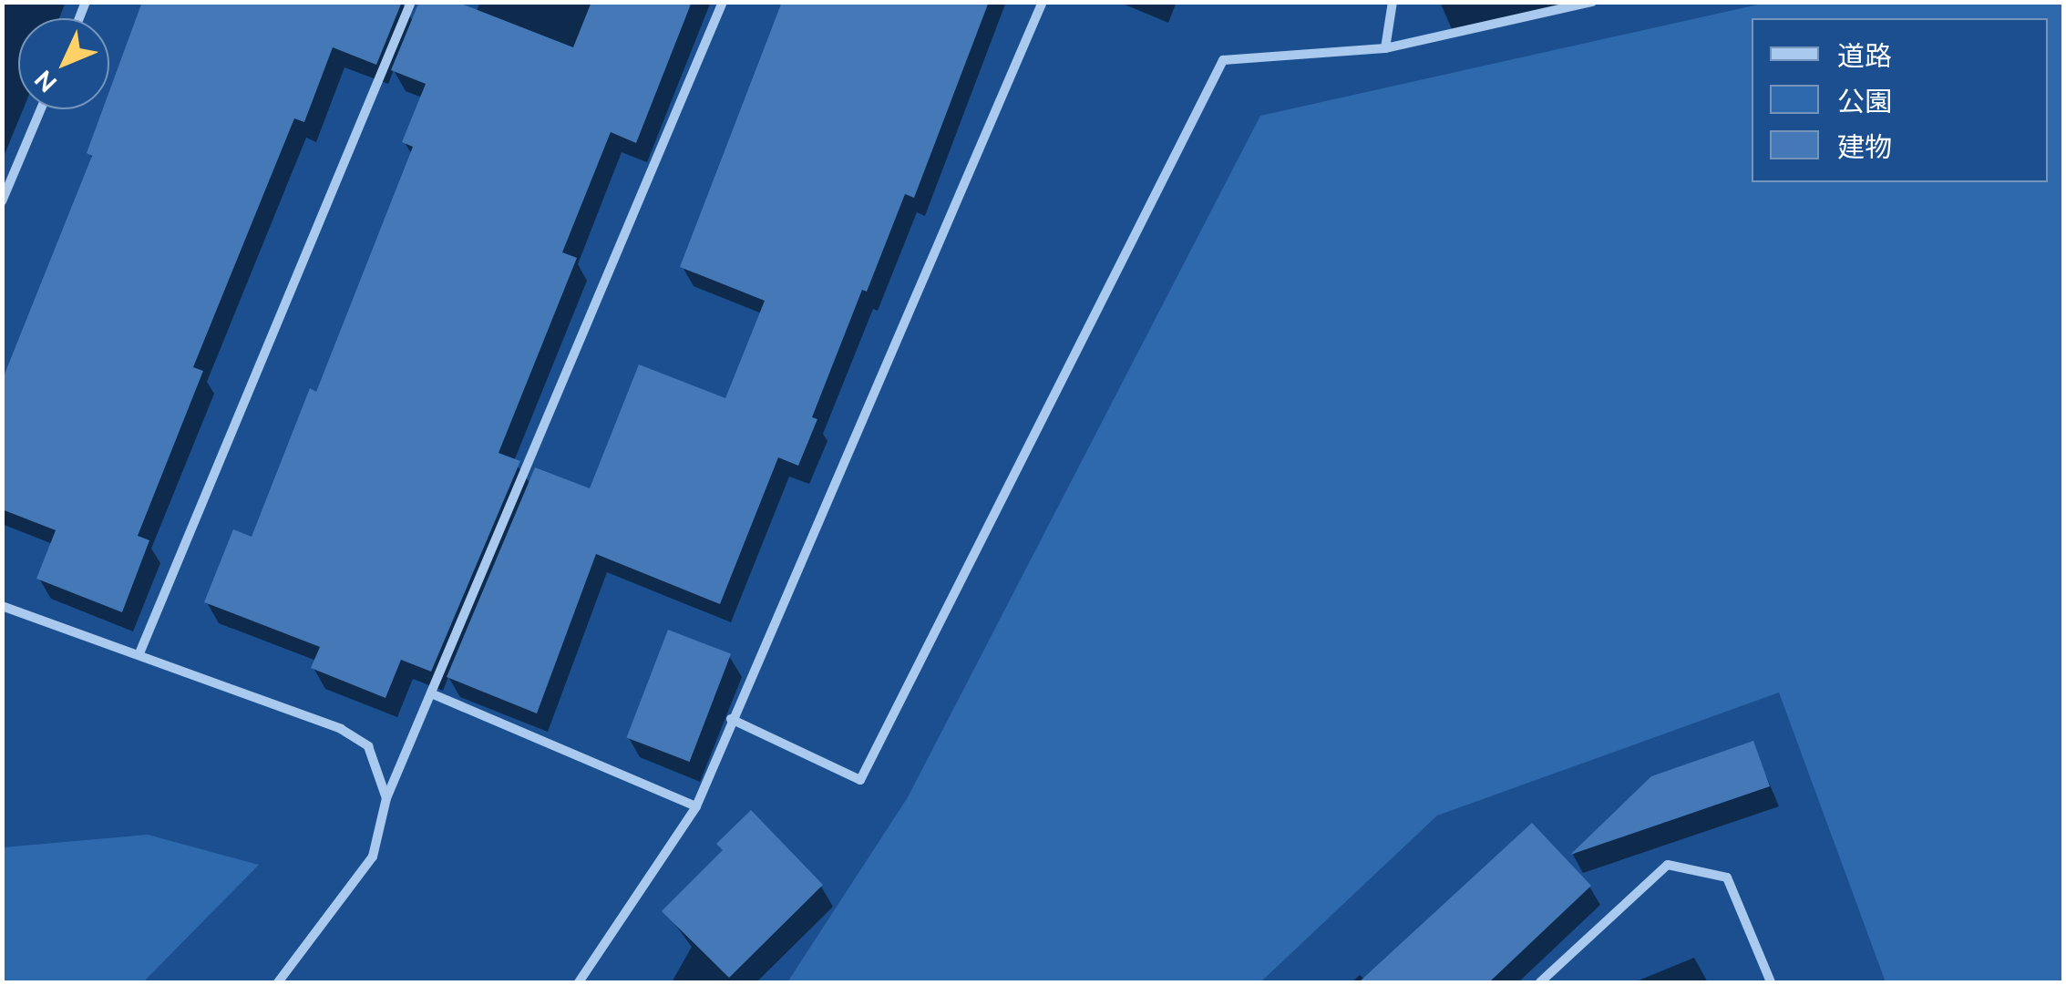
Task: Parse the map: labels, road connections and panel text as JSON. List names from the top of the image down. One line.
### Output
{"legend":["道路","公園","建物"],"north":"bottom left"}
